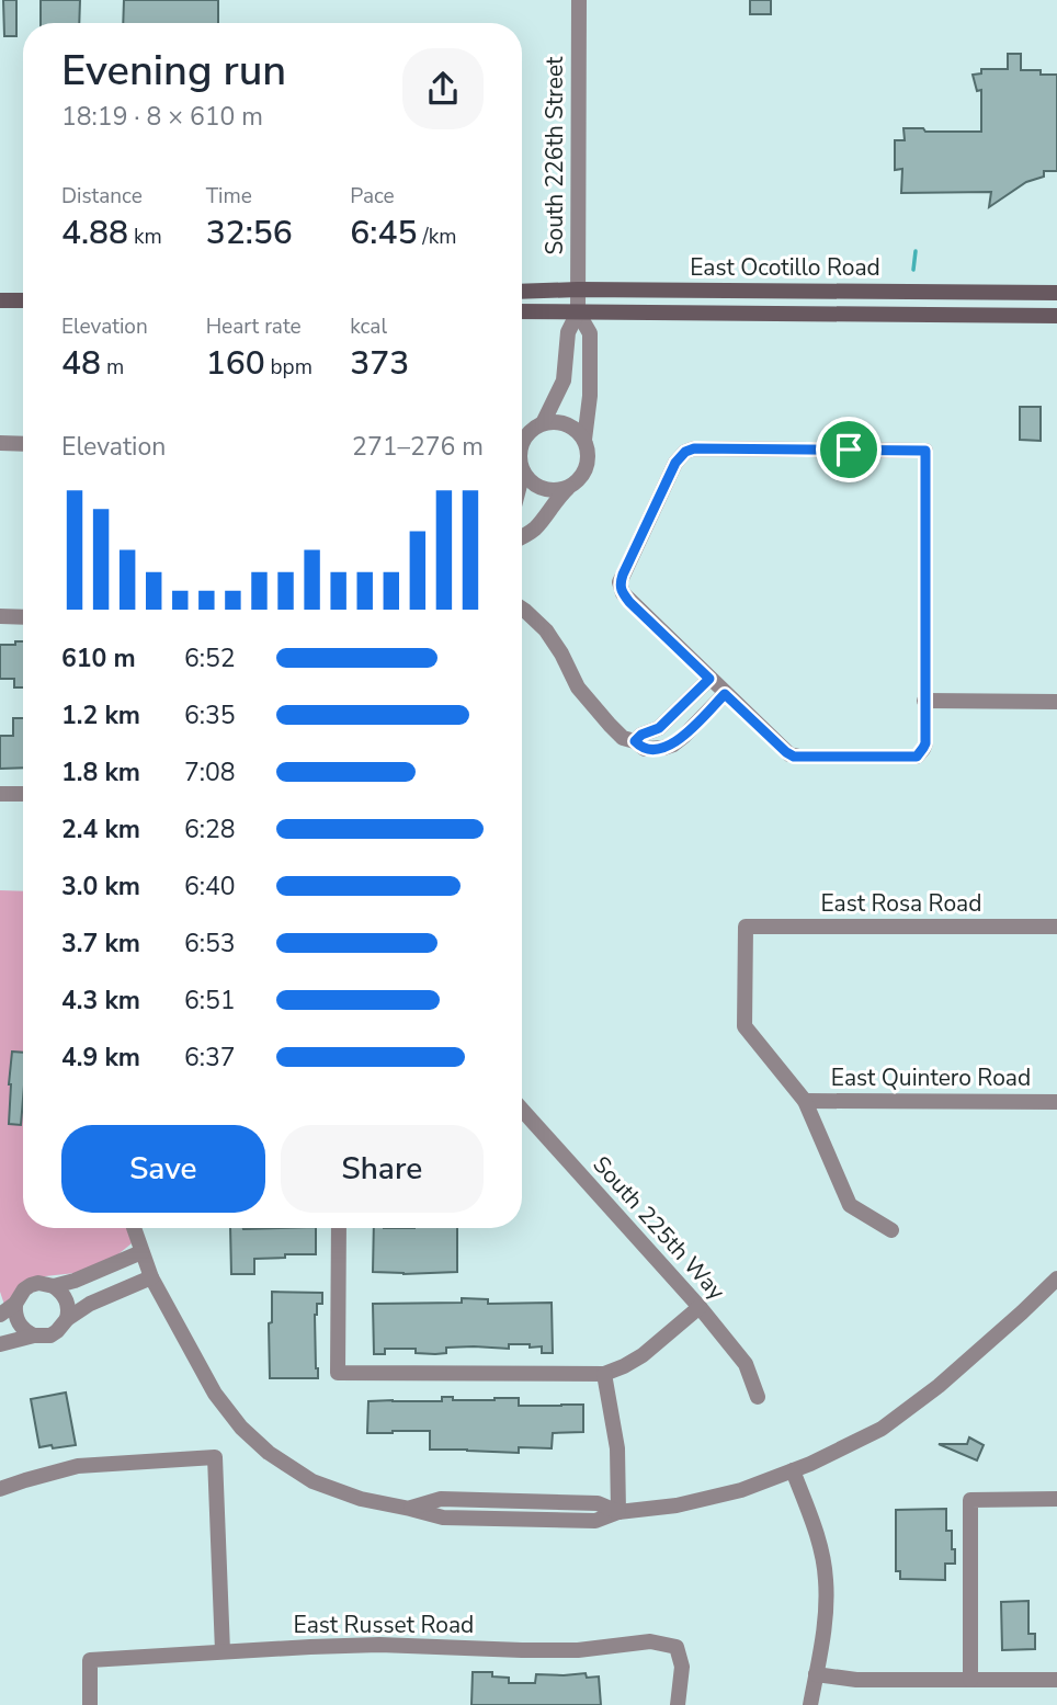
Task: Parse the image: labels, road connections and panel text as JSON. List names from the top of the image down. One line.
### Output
{"streets":{"main road":["East Ocotillo Road"],"street":["South 226th Street","East Rosa Road","East Quintero Road","South 225th Way","East Russet Road"]},"crossings":[["South 226th Street","East Ocotillo Road"],["East Rosa Road","East Quintero Road"]],"page":{"heading":["Evening run","18:19 · 8 × 610 m"],"stats":[["Distance","4.88 km"],["Time","32:56"],["Pace","6:45 /km"],["Elevation","48 m"],["Heart rate","160 bpm"],["kcal","373"]],"chart":["Elevation","271–276 m"],"list":[{"name":"610 m","note":"6:52"},{"name":"1.2 km","note":"6:35"},{"name":"1.8 km","note":"7:08"},{"name":"2.4 km","note":"6:28"},{"name":"3.0 km","note":"6:40"},{"name":"3.7 km","note":"6:53"},{"name":"4.3 km","note":"6:51"},{"name":"4.9 km","note":"6:37"}],"buttons":["Save","Share"]}}
